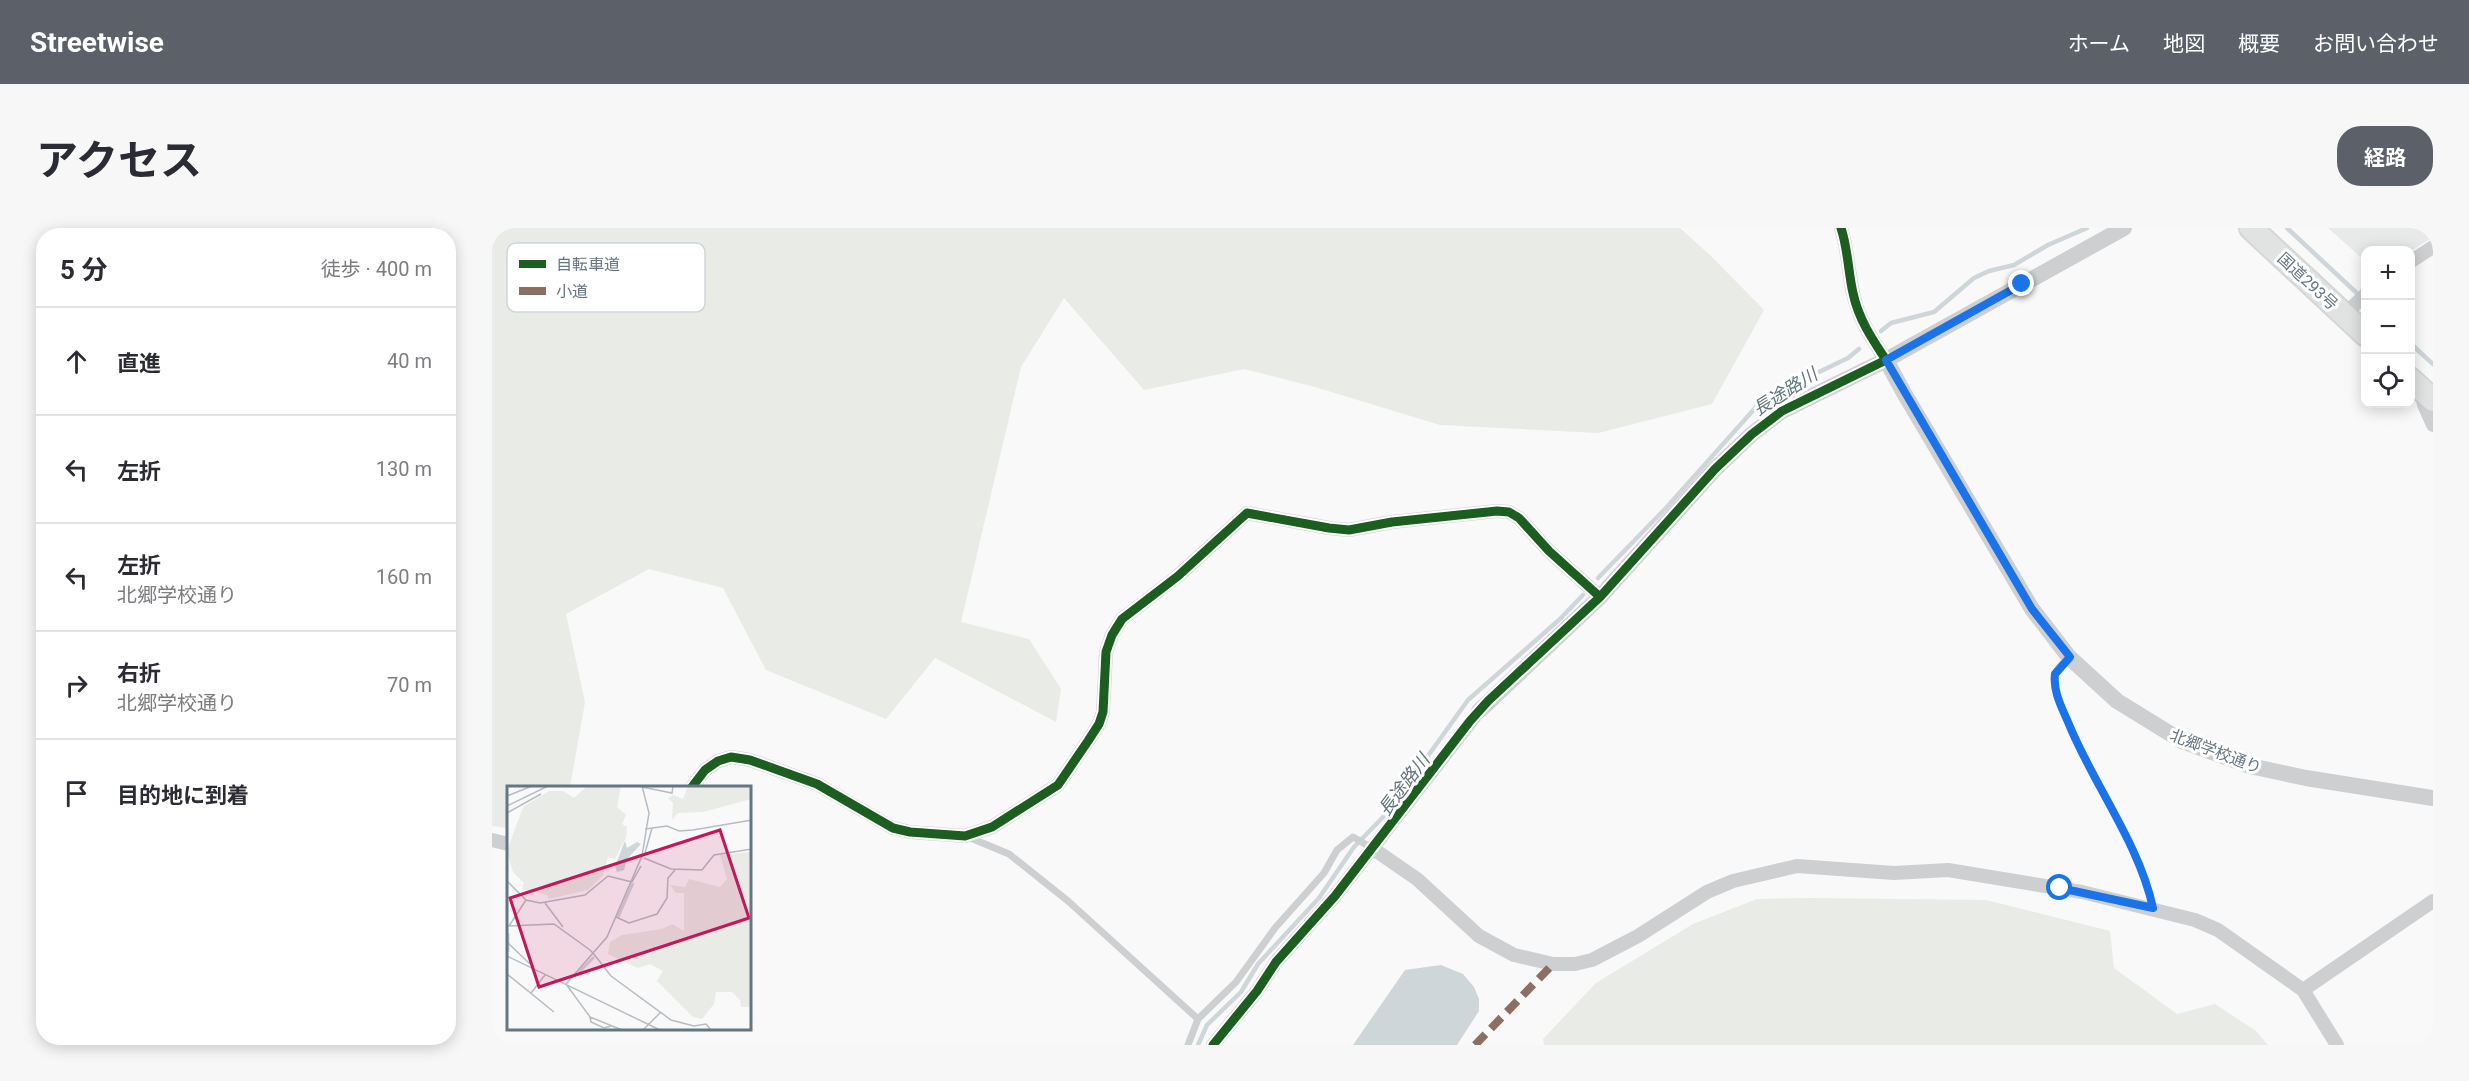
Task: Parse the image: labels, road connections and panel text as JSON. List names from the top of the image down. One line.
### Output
{"streets":{"highway":["国道293号"],"street":["北郷学校通り"]},"water":["長途路川"],"legend":["自転車道","小道"],"page":{"header":"Streetwise","nav":["ホーム","地図","概要","お問い合わせ"],"title":"アクセス","buttons":"経路","heading":["5 分","徒歩 · 400 m"],"map_buttons":["+","−"],"list":[["直進","40 m"],["左折","130 m"],["左折","北郷学校通り","160 m"],["右折","北郷学校通り","70 m"],"目的地に到着"]}}
